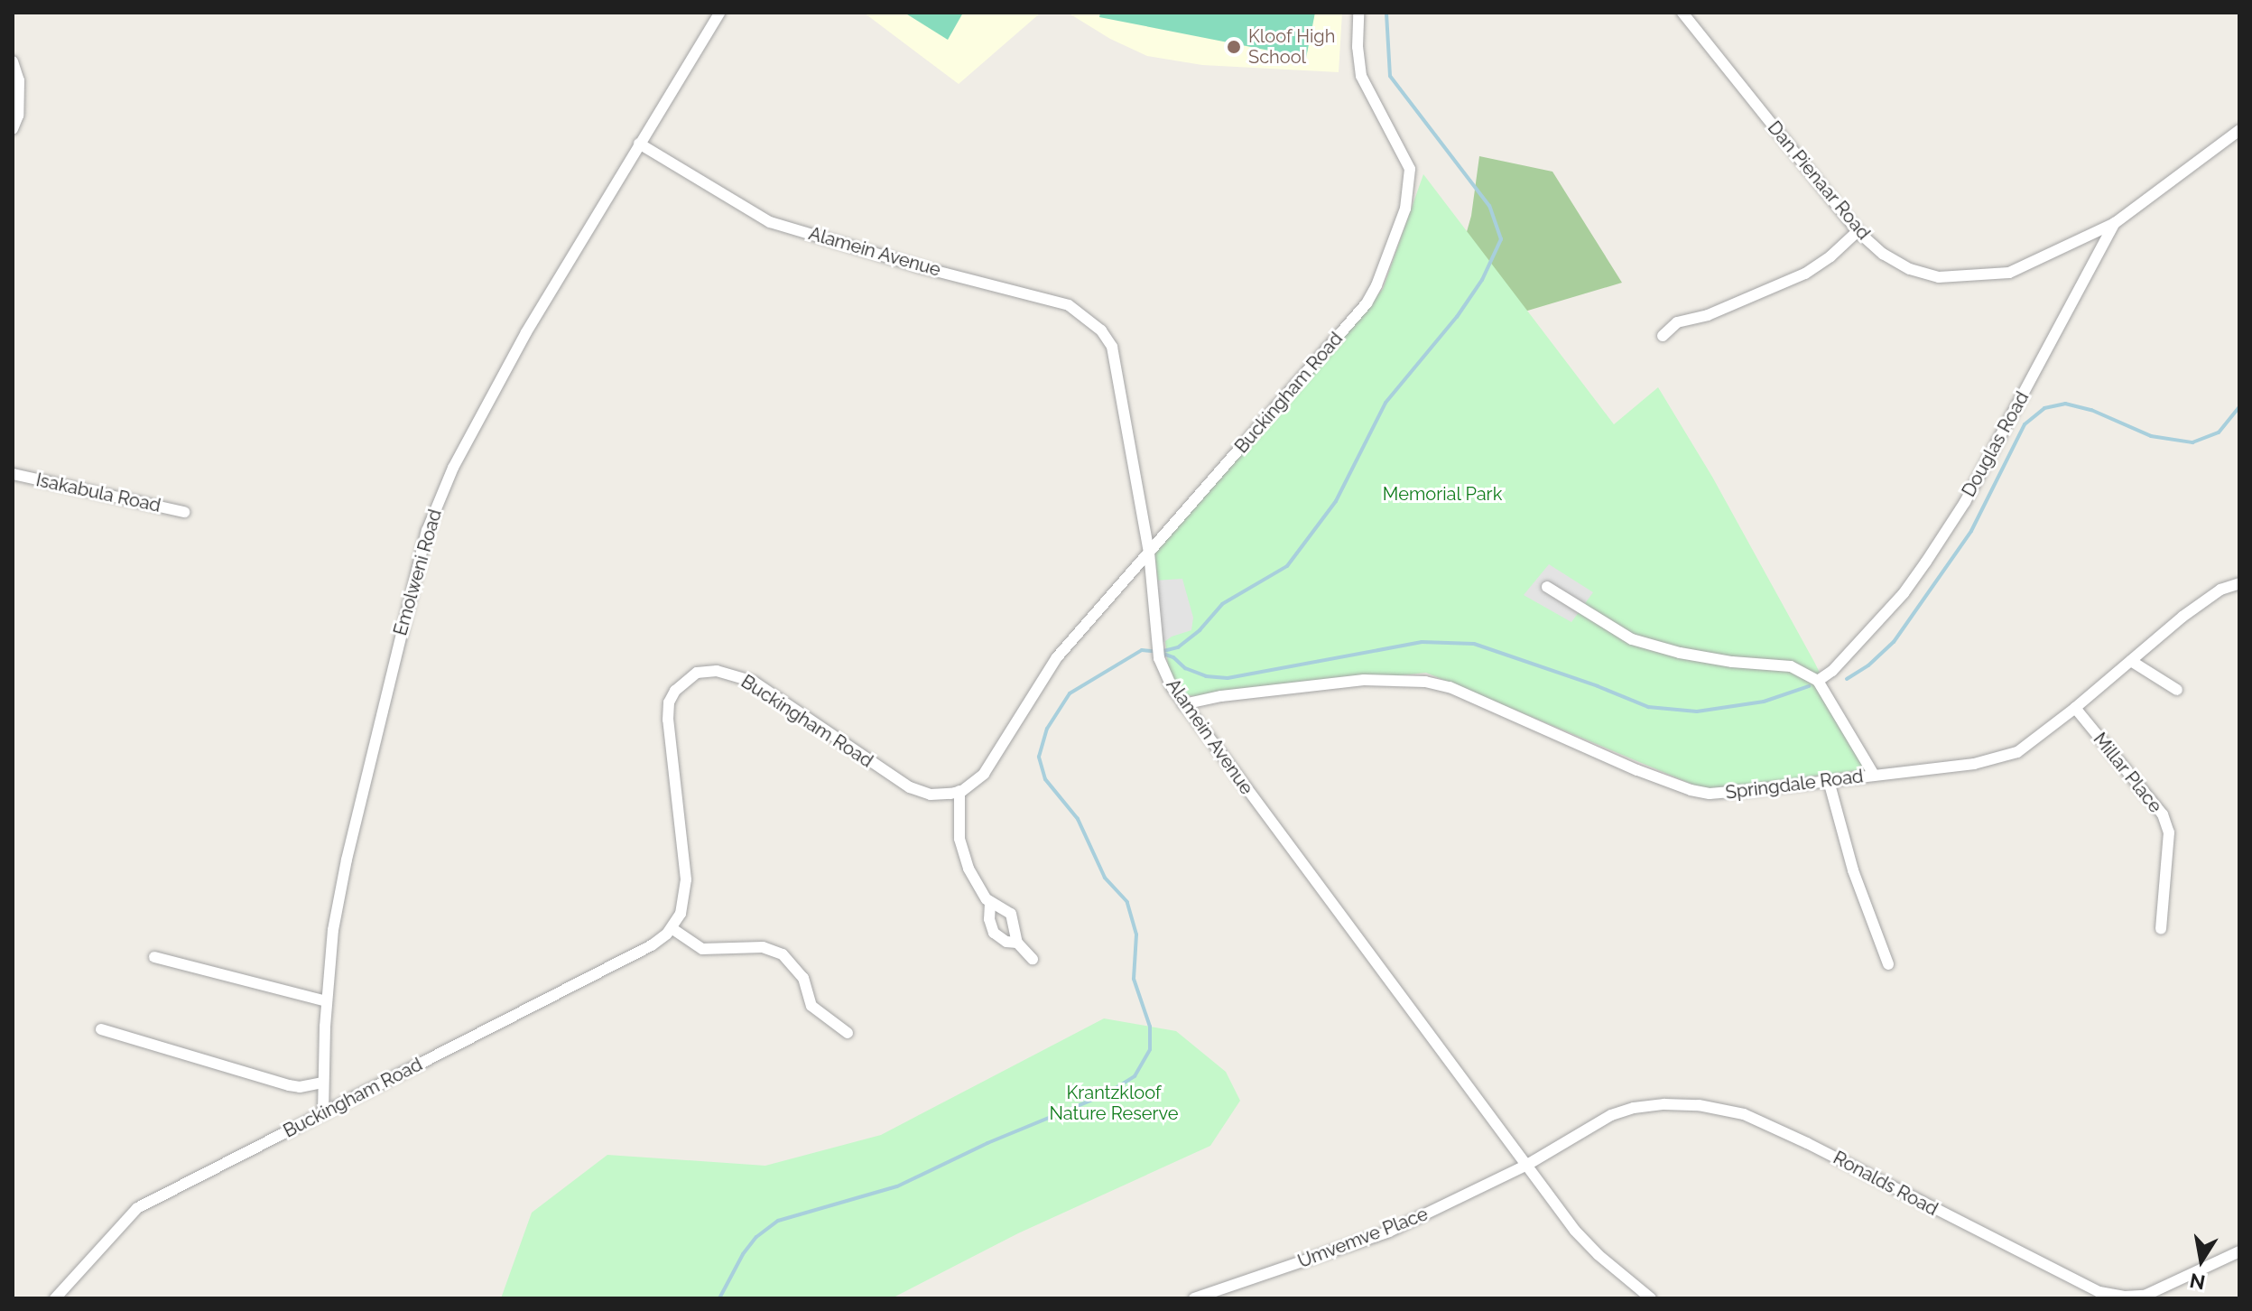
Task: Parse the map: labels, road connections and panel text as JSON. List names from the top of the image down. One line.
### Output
{"streets":{"street":["Dan Pienaar Road","Alamein Avenue","Buckingham Road","Douglas Road","Isakabula Road","Emolweni Road","Millar Place","Springdale Road","Ronalds Road","Umvemve Place"]},"crossings":[["Dan Pienaar Road","Douglas Road"],["Alamein Avenue","Buckingham Road"],["Alamein Avenue","Emolweni Road"],["Alamein Avenue","Springdale Road"],["Alamein Avenue","Ronalds Road"],["Alamein Avenue","Umvemve Place"],["Buckingham Road","Emolweni Road"],["Millar Place","Springdale Road"],["Ronalds Road","Umvemve Place"]],"parks":["Memorial Park","Krantzkloof Nature Reserve"],"places":["Kloof High School"],"north":"bottom"}
